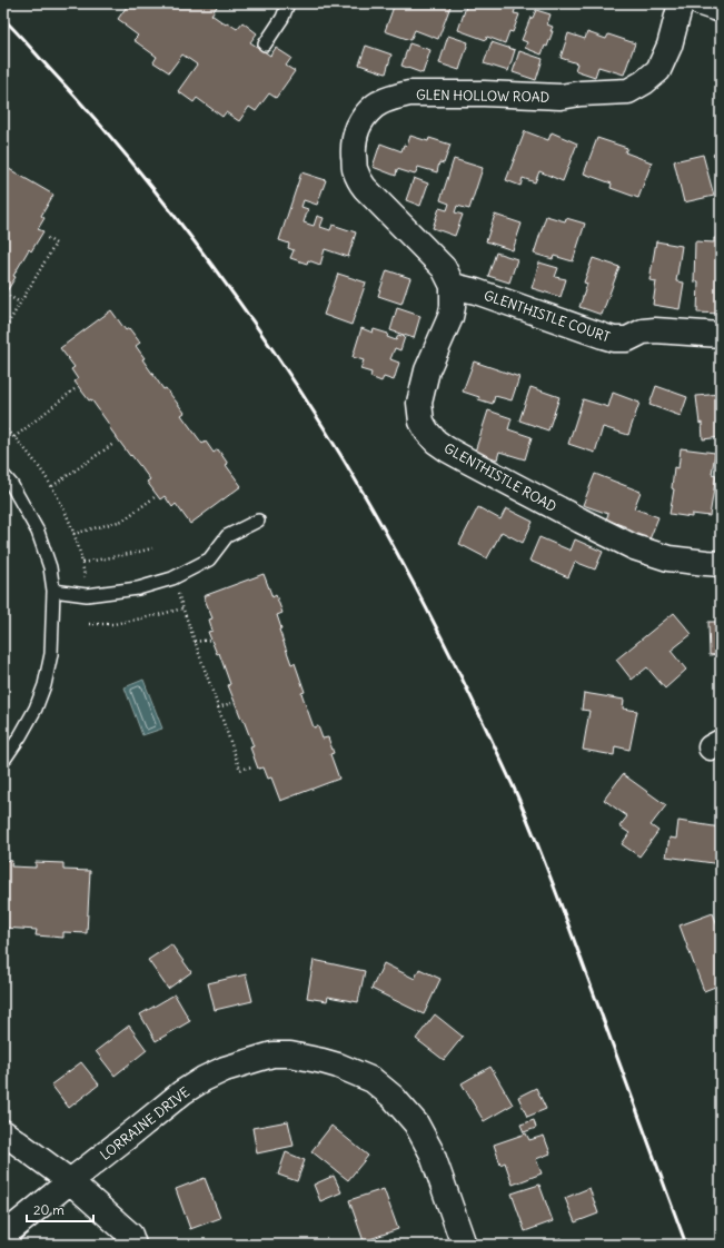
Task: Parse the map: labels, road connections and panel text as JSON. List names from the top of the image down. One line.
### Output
{"streets":{"street":["GLEN HOLLOW ROAD","GLENTHISTLE COURT","GLENTHISTLE ROAD","LORRAINE DRIVE"]},"crossings":[["GLEN HOLLOW ROAD","GLENTHISTLE COURT"],["GLEN HOLLOW ROAD","GLENTHISTLE ROAD"],["GLENTHISTLE COURT","GLENTHISTLE ROAD"]],"scale_bar":"20 m"}
